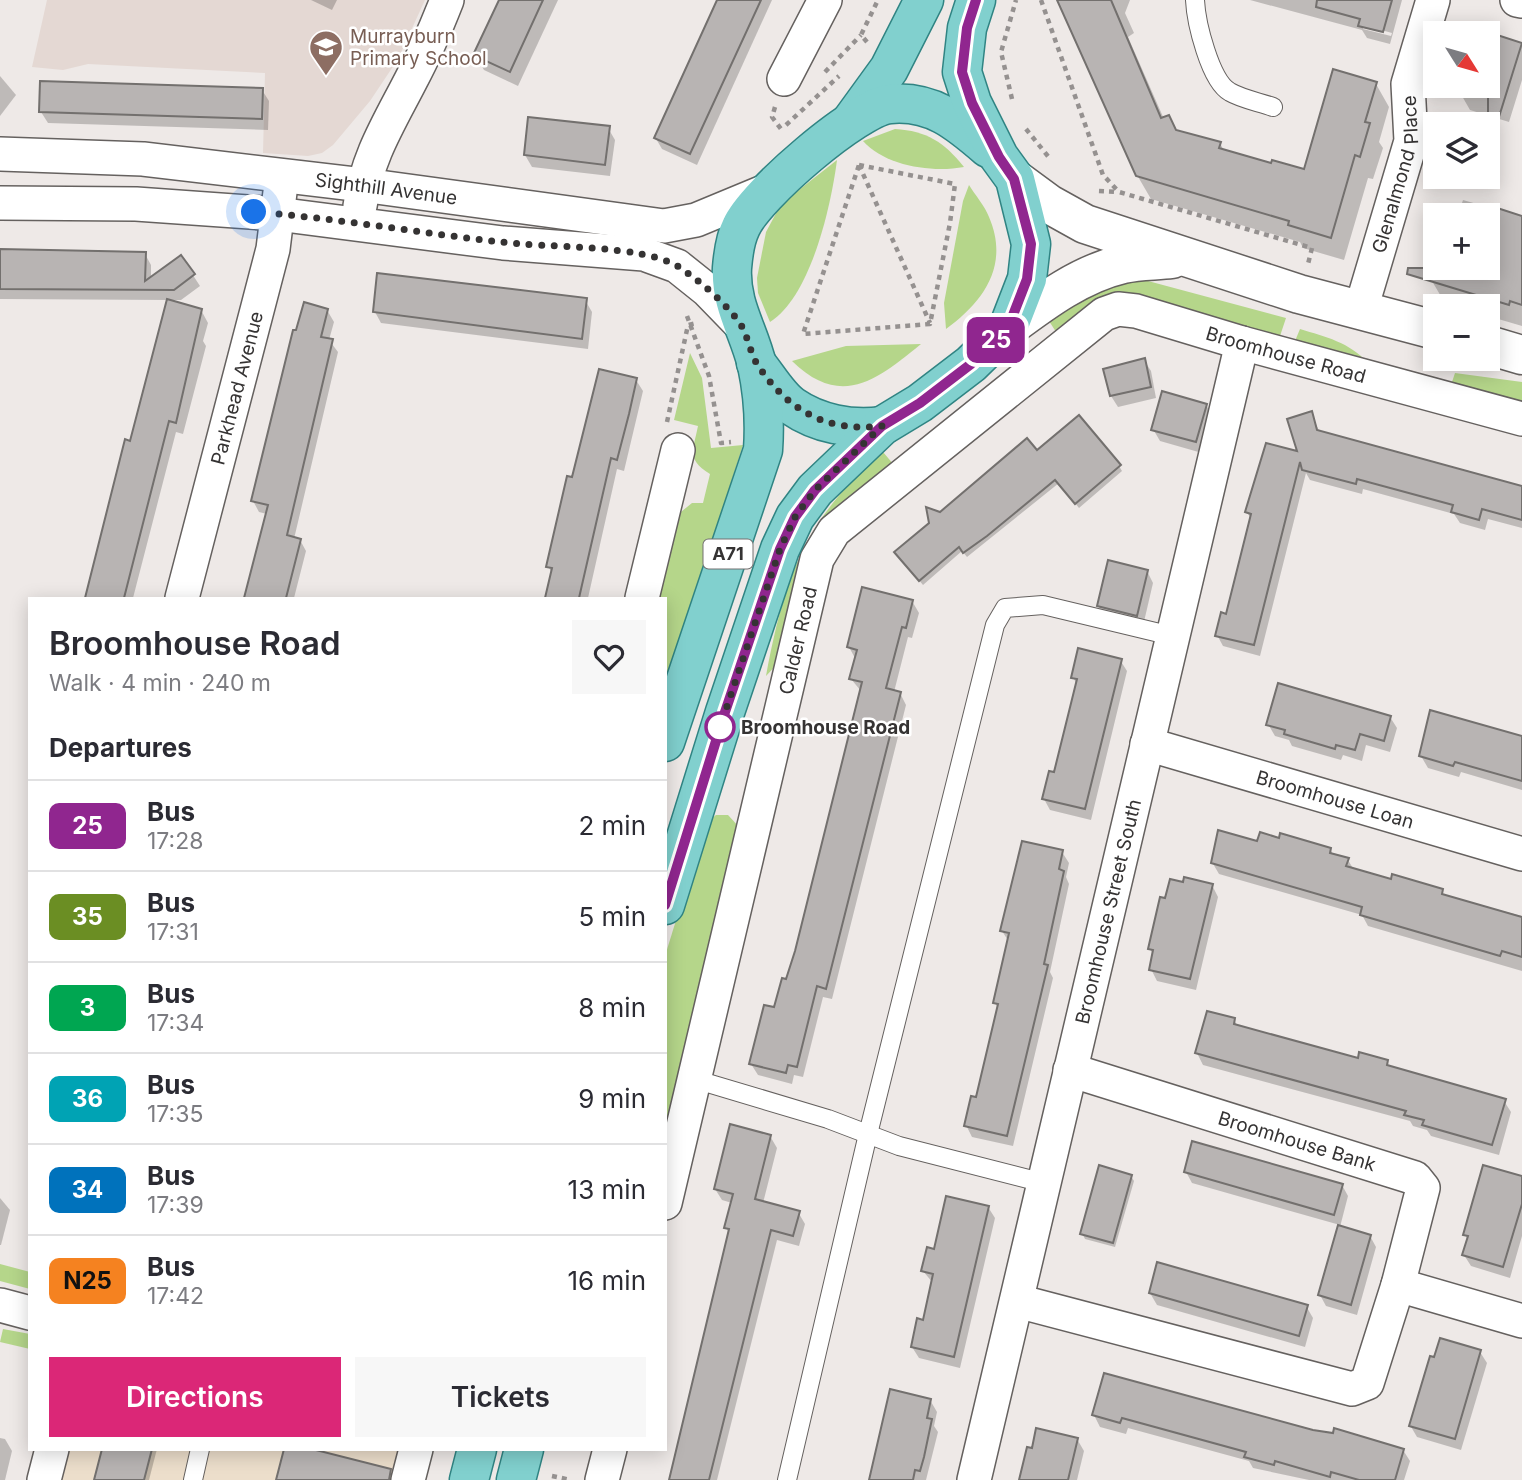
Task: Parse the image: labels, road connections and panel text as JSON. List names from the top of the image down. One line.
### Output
{"streets":{"main road":["A71","Calder Road"],"street":["Glenalmond Place","Sighthill Avenue","Broomhouse Road","Parkhead Avenue","Broomhouse Loan","Broomhouse Street South","Broomhouse Bank"]},"crossings":[["Sighthill Avenue","Parkhead Avenue"],["Sighthill Avenue","A71"],["Broomhouse Road","Calder Road"],["Broomhouse Road","Broomhouse Street South"],["A71","Calder Road"],["Broomhouse Loan","Broomhouse Street South"],["Broomhouse Street South","Broomhouse Bank"]],"places":{"school or university":["Murrayburn Primary School"],"other":["Broomhouse Road"]},"lines":["bus line 25"],"north":"bottom right","page":{"on_map":"25","map_buttons":["+","−"],"heading":[["Broomhouse Road","Walk · 4 min · 240 m"],"Departures"],"list":[{"mark":"25","name":"Bus","note":"17:28","value":"2 min"},{"mark":"35","name":"Bus","note":"17:31","value":"5 min"},{"mark":"3","name":"Bus","note":"17:34","value":"8 min"},{"mark":"36","name":"Bus","note":"17:35","value":"9 min"},{"mark":"34","name":"Bus","note":"17:39","value":"13 min"},{"mark":"N25","name":"Bus","note":"17:42","value":"16 min"}],"buttons":["Directions","Tickets"]}}
